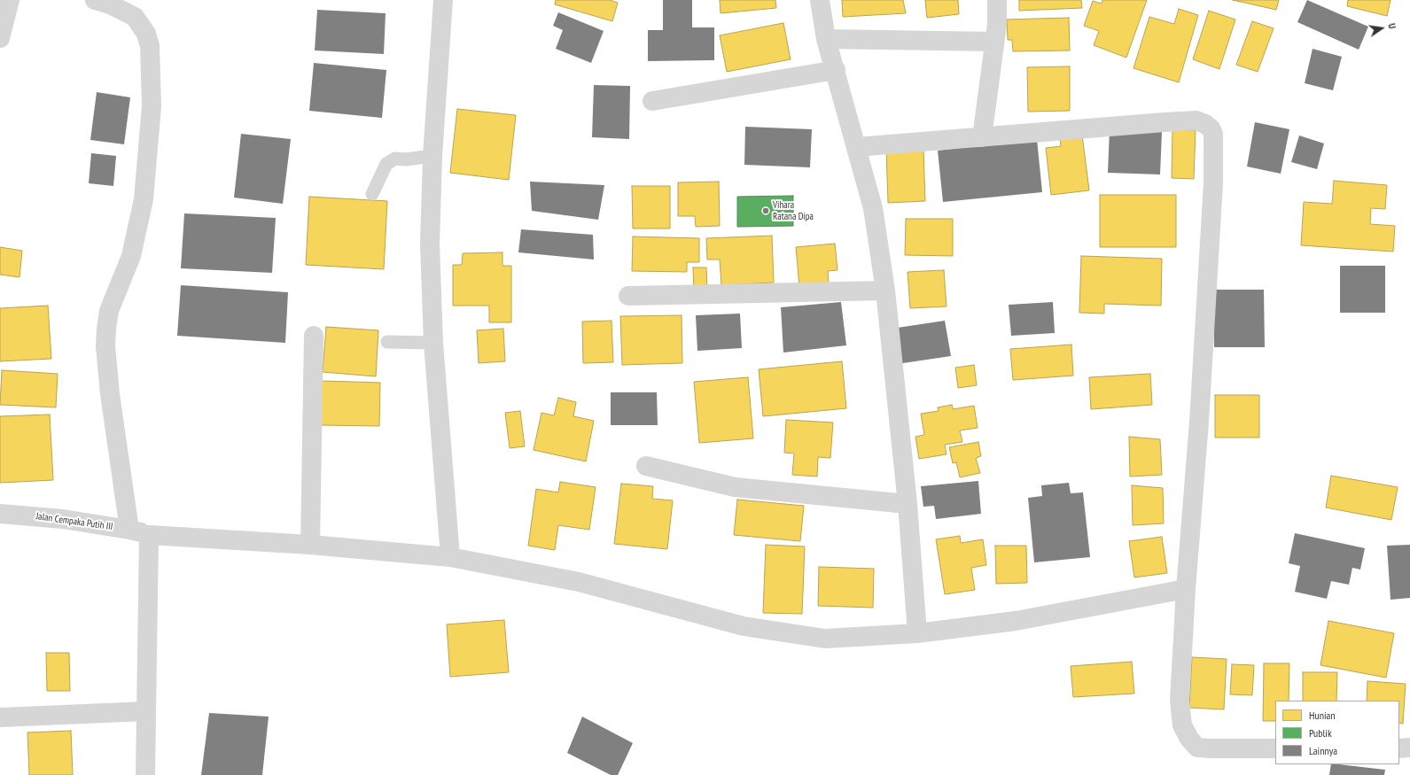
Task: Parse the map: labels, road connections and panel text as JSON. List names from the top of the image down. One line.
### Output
{"streets":{"street":["Jalan Cempaka Putih III"]},"places":["Vihara Ratana Dipa"],"legend":["Hunian","Publik","Lainnya"],"north":"right"}
